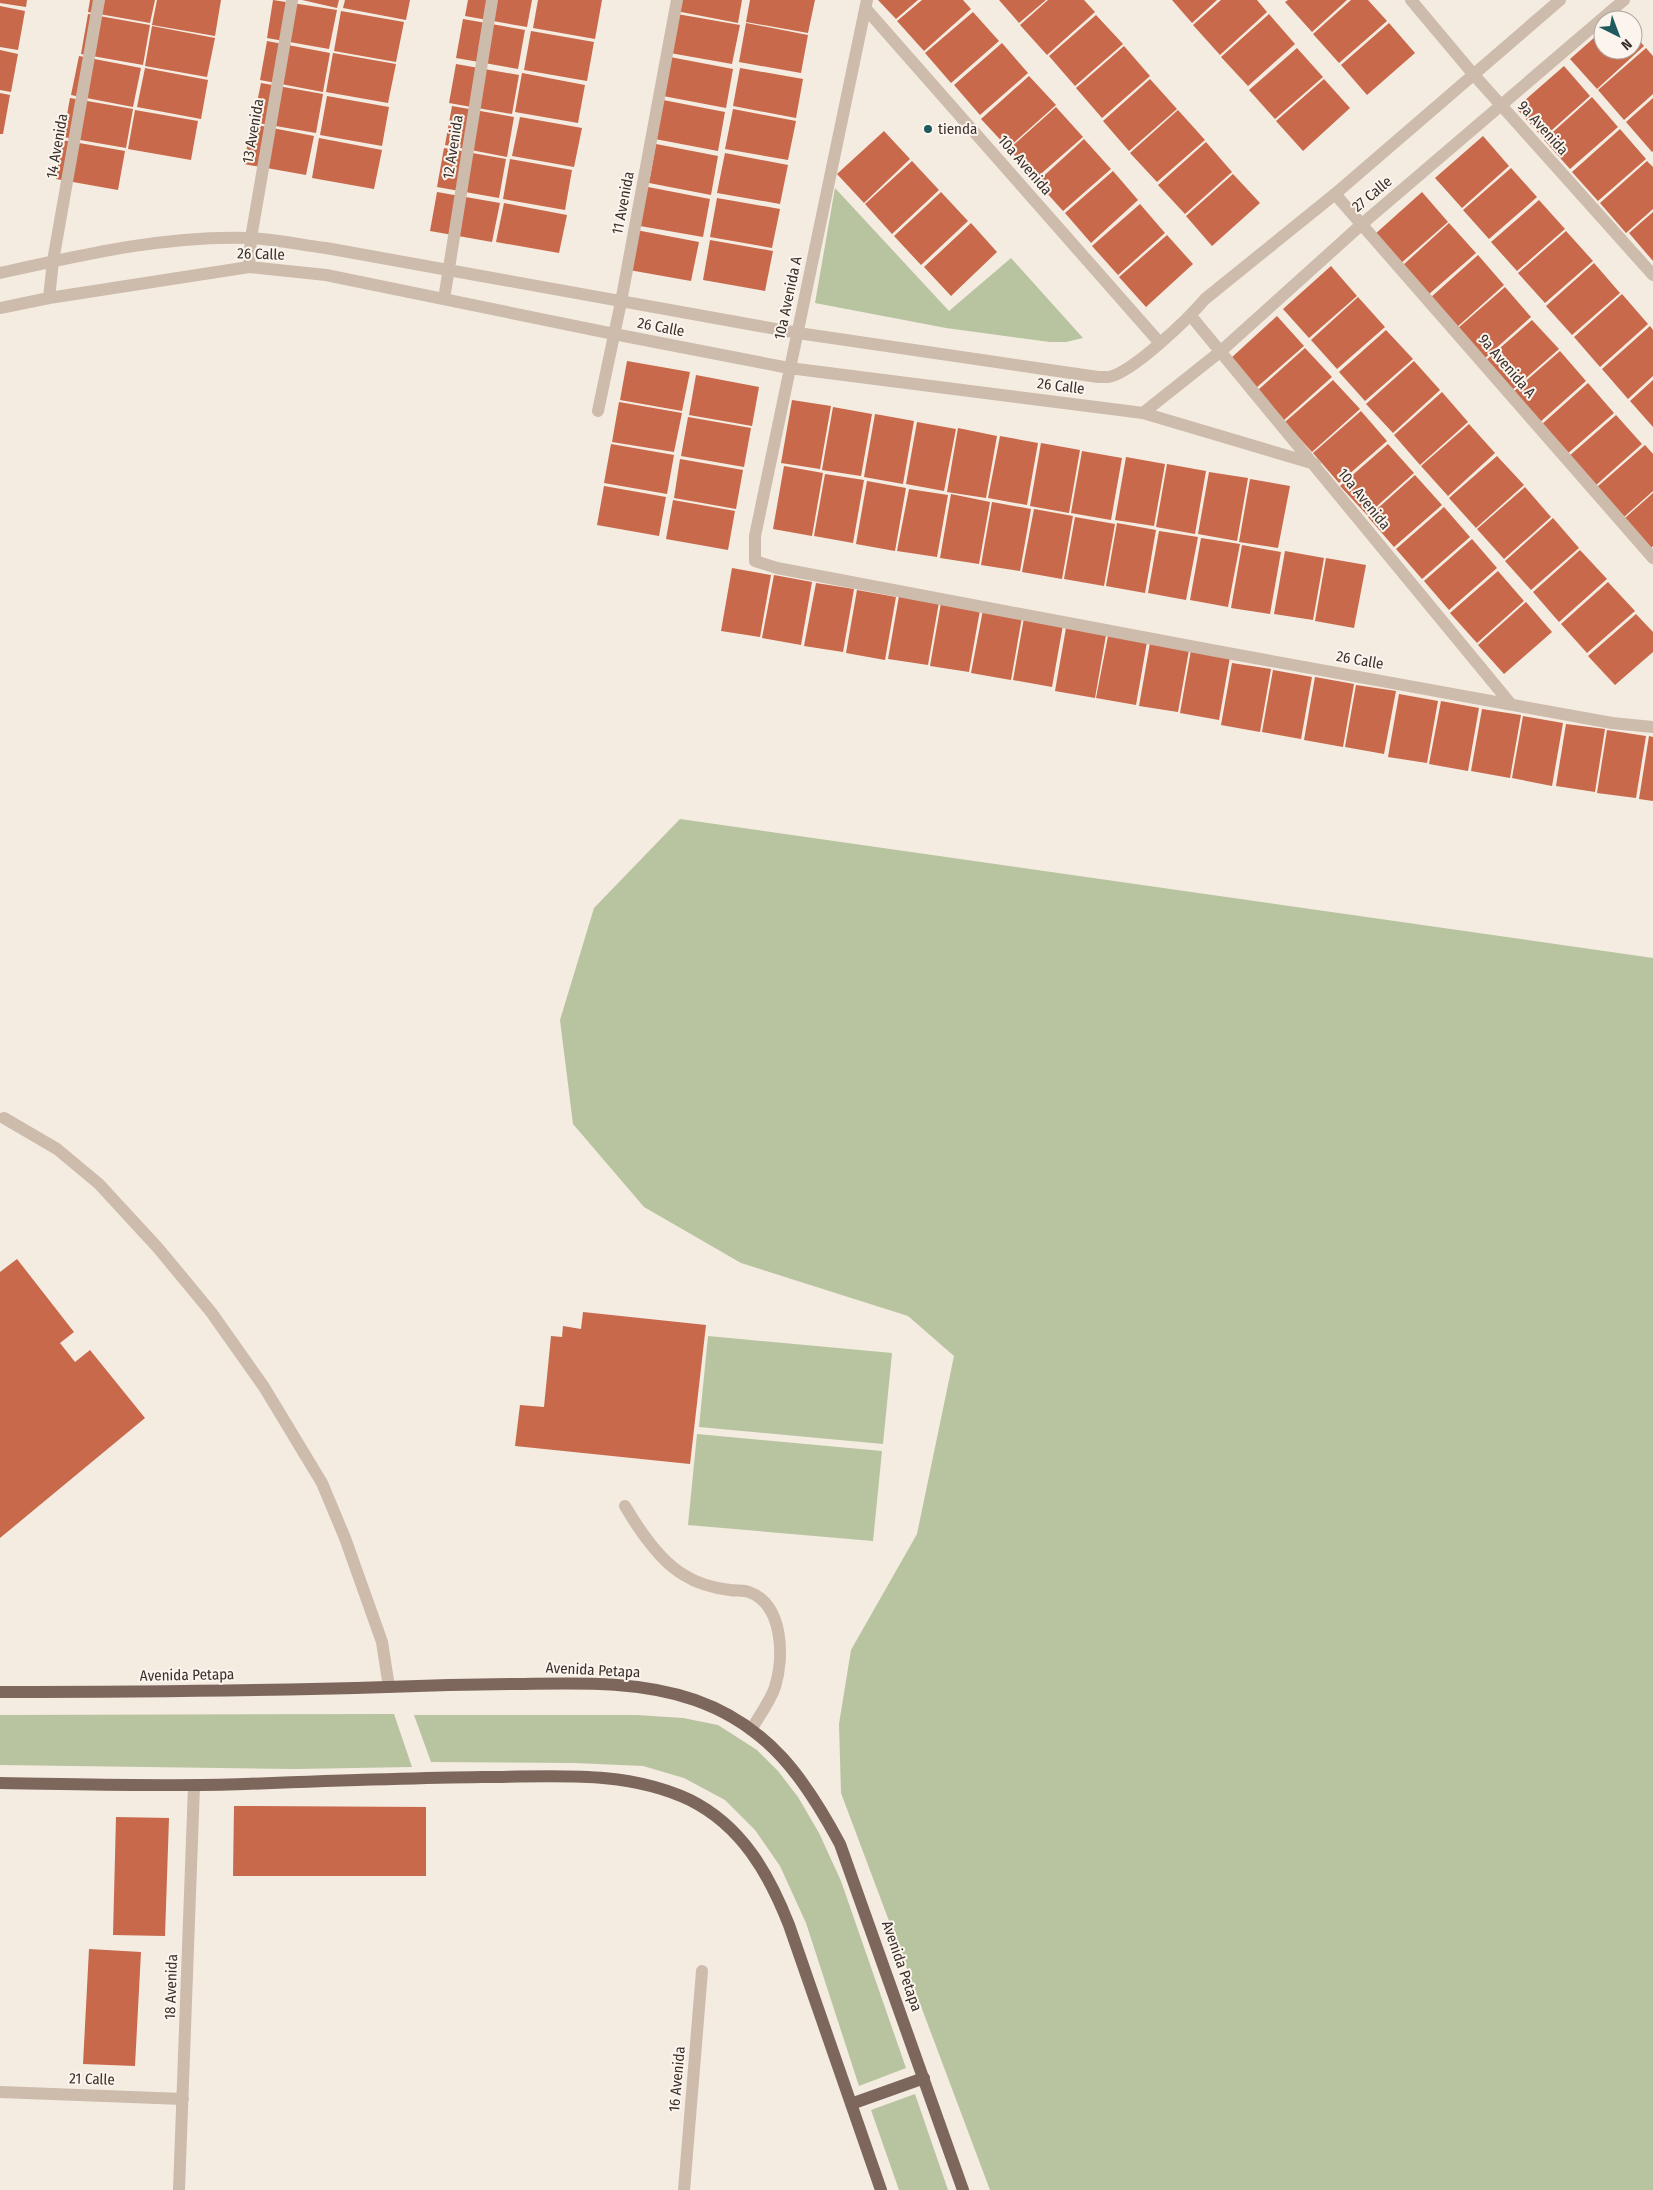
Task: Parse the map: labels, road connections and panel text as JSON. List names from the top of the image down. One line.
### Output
{"streets":{"main road":["Avenida Petapa"],"street":["9a Avenida","13 Avenida","14 Avenida","12 Avenida","10a Avenida","27 Calle","11 Avenida","26 Calle","10a Avenida A","9a Avenida A","18 Avenida","21 Calle","16 Avenida"]},"crossings":[["9a Avenida","27 Calle"],["13 Avenida","26 Calle"],["14 Avenida","26 Calle"],["12 Avenida","26 Calle"],["10a Avenida","27 Calle"],["10a Avenida","26 Calle"],["10a Avenida","10a Avenida A"],["27 Calle","26 Calle"],["27 Calle","9a Avenida A"],["11 Avenida","26 Calle"],["26 Calle","10a Avenida A"],["18 Avenida","21 Calle"]],"places":["tienda"],"north":"bottom right"}
